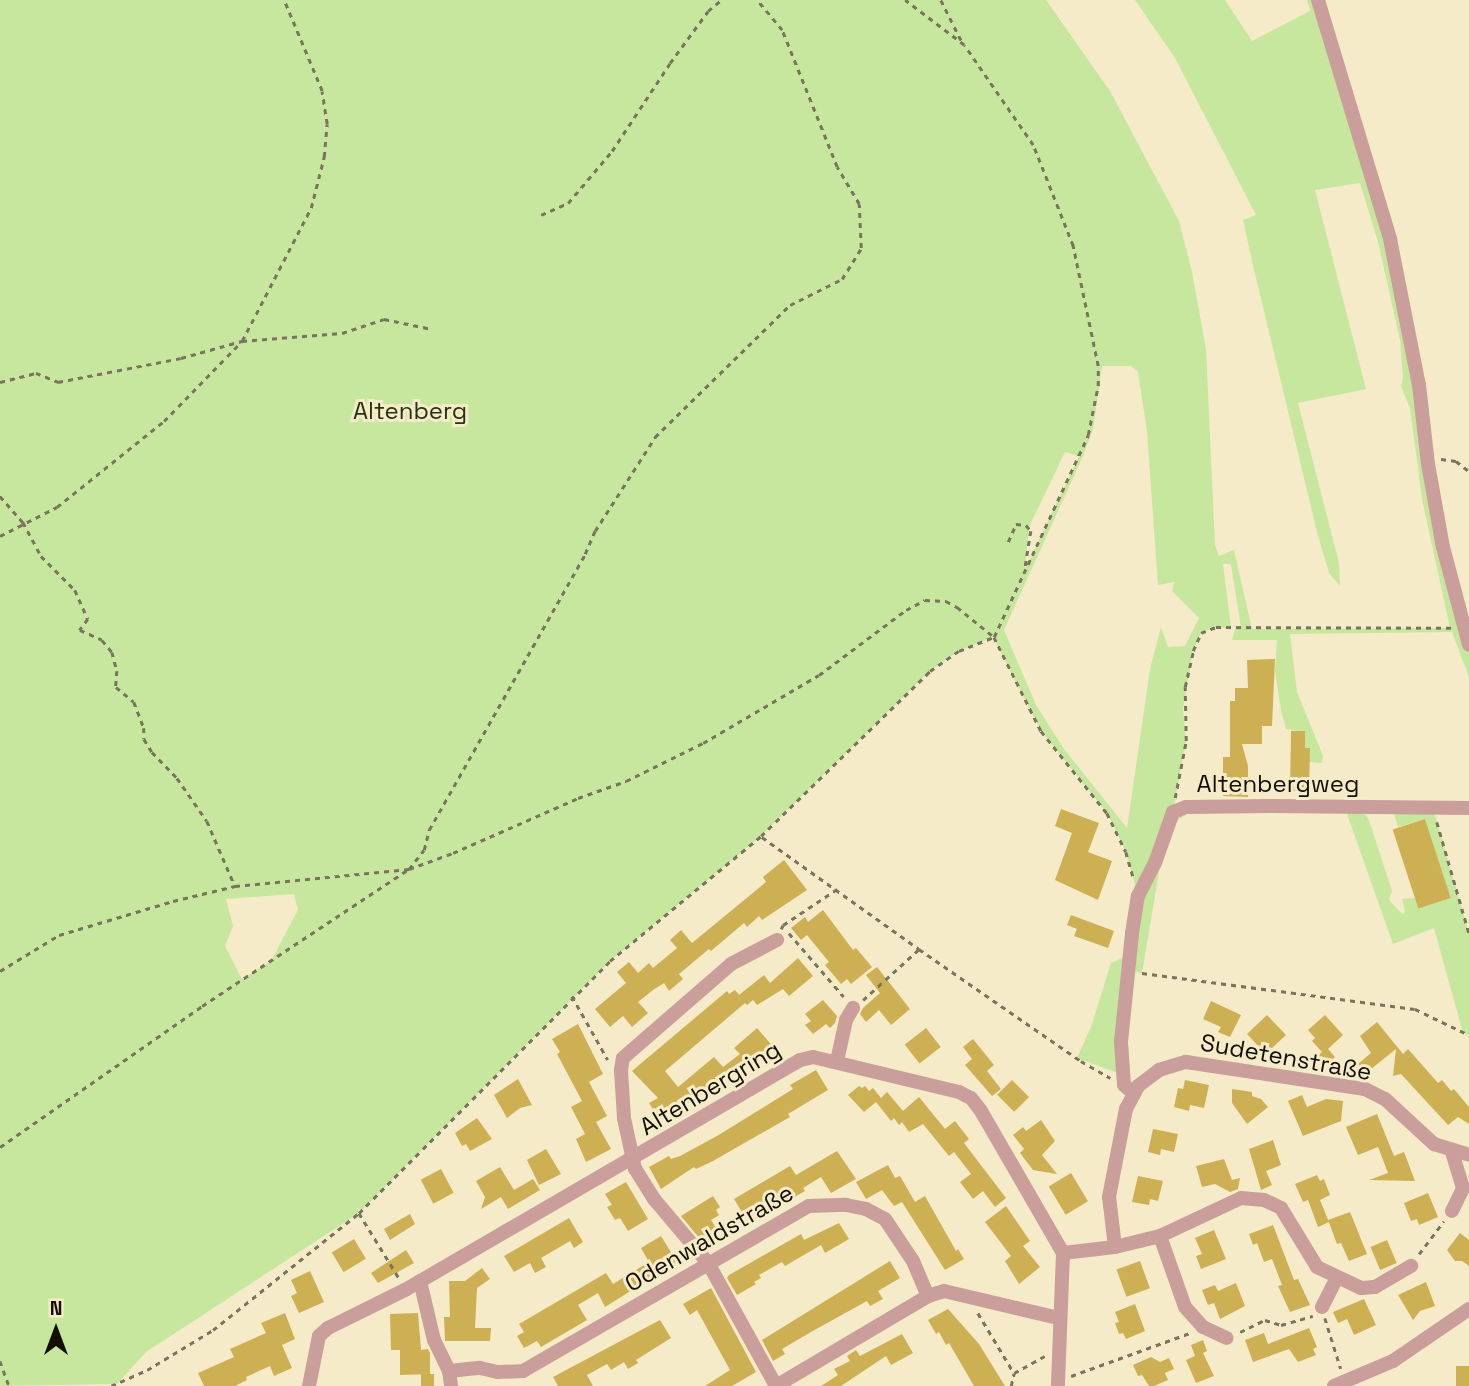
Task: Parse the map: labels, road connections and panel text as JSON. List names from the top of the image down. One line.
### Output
{"streets":{"street":["Altenbergweg","Sudetenstraße","Altenbergring","Odenwaldstraße"]},"parks":["Altenberg"],"north":"top"}
